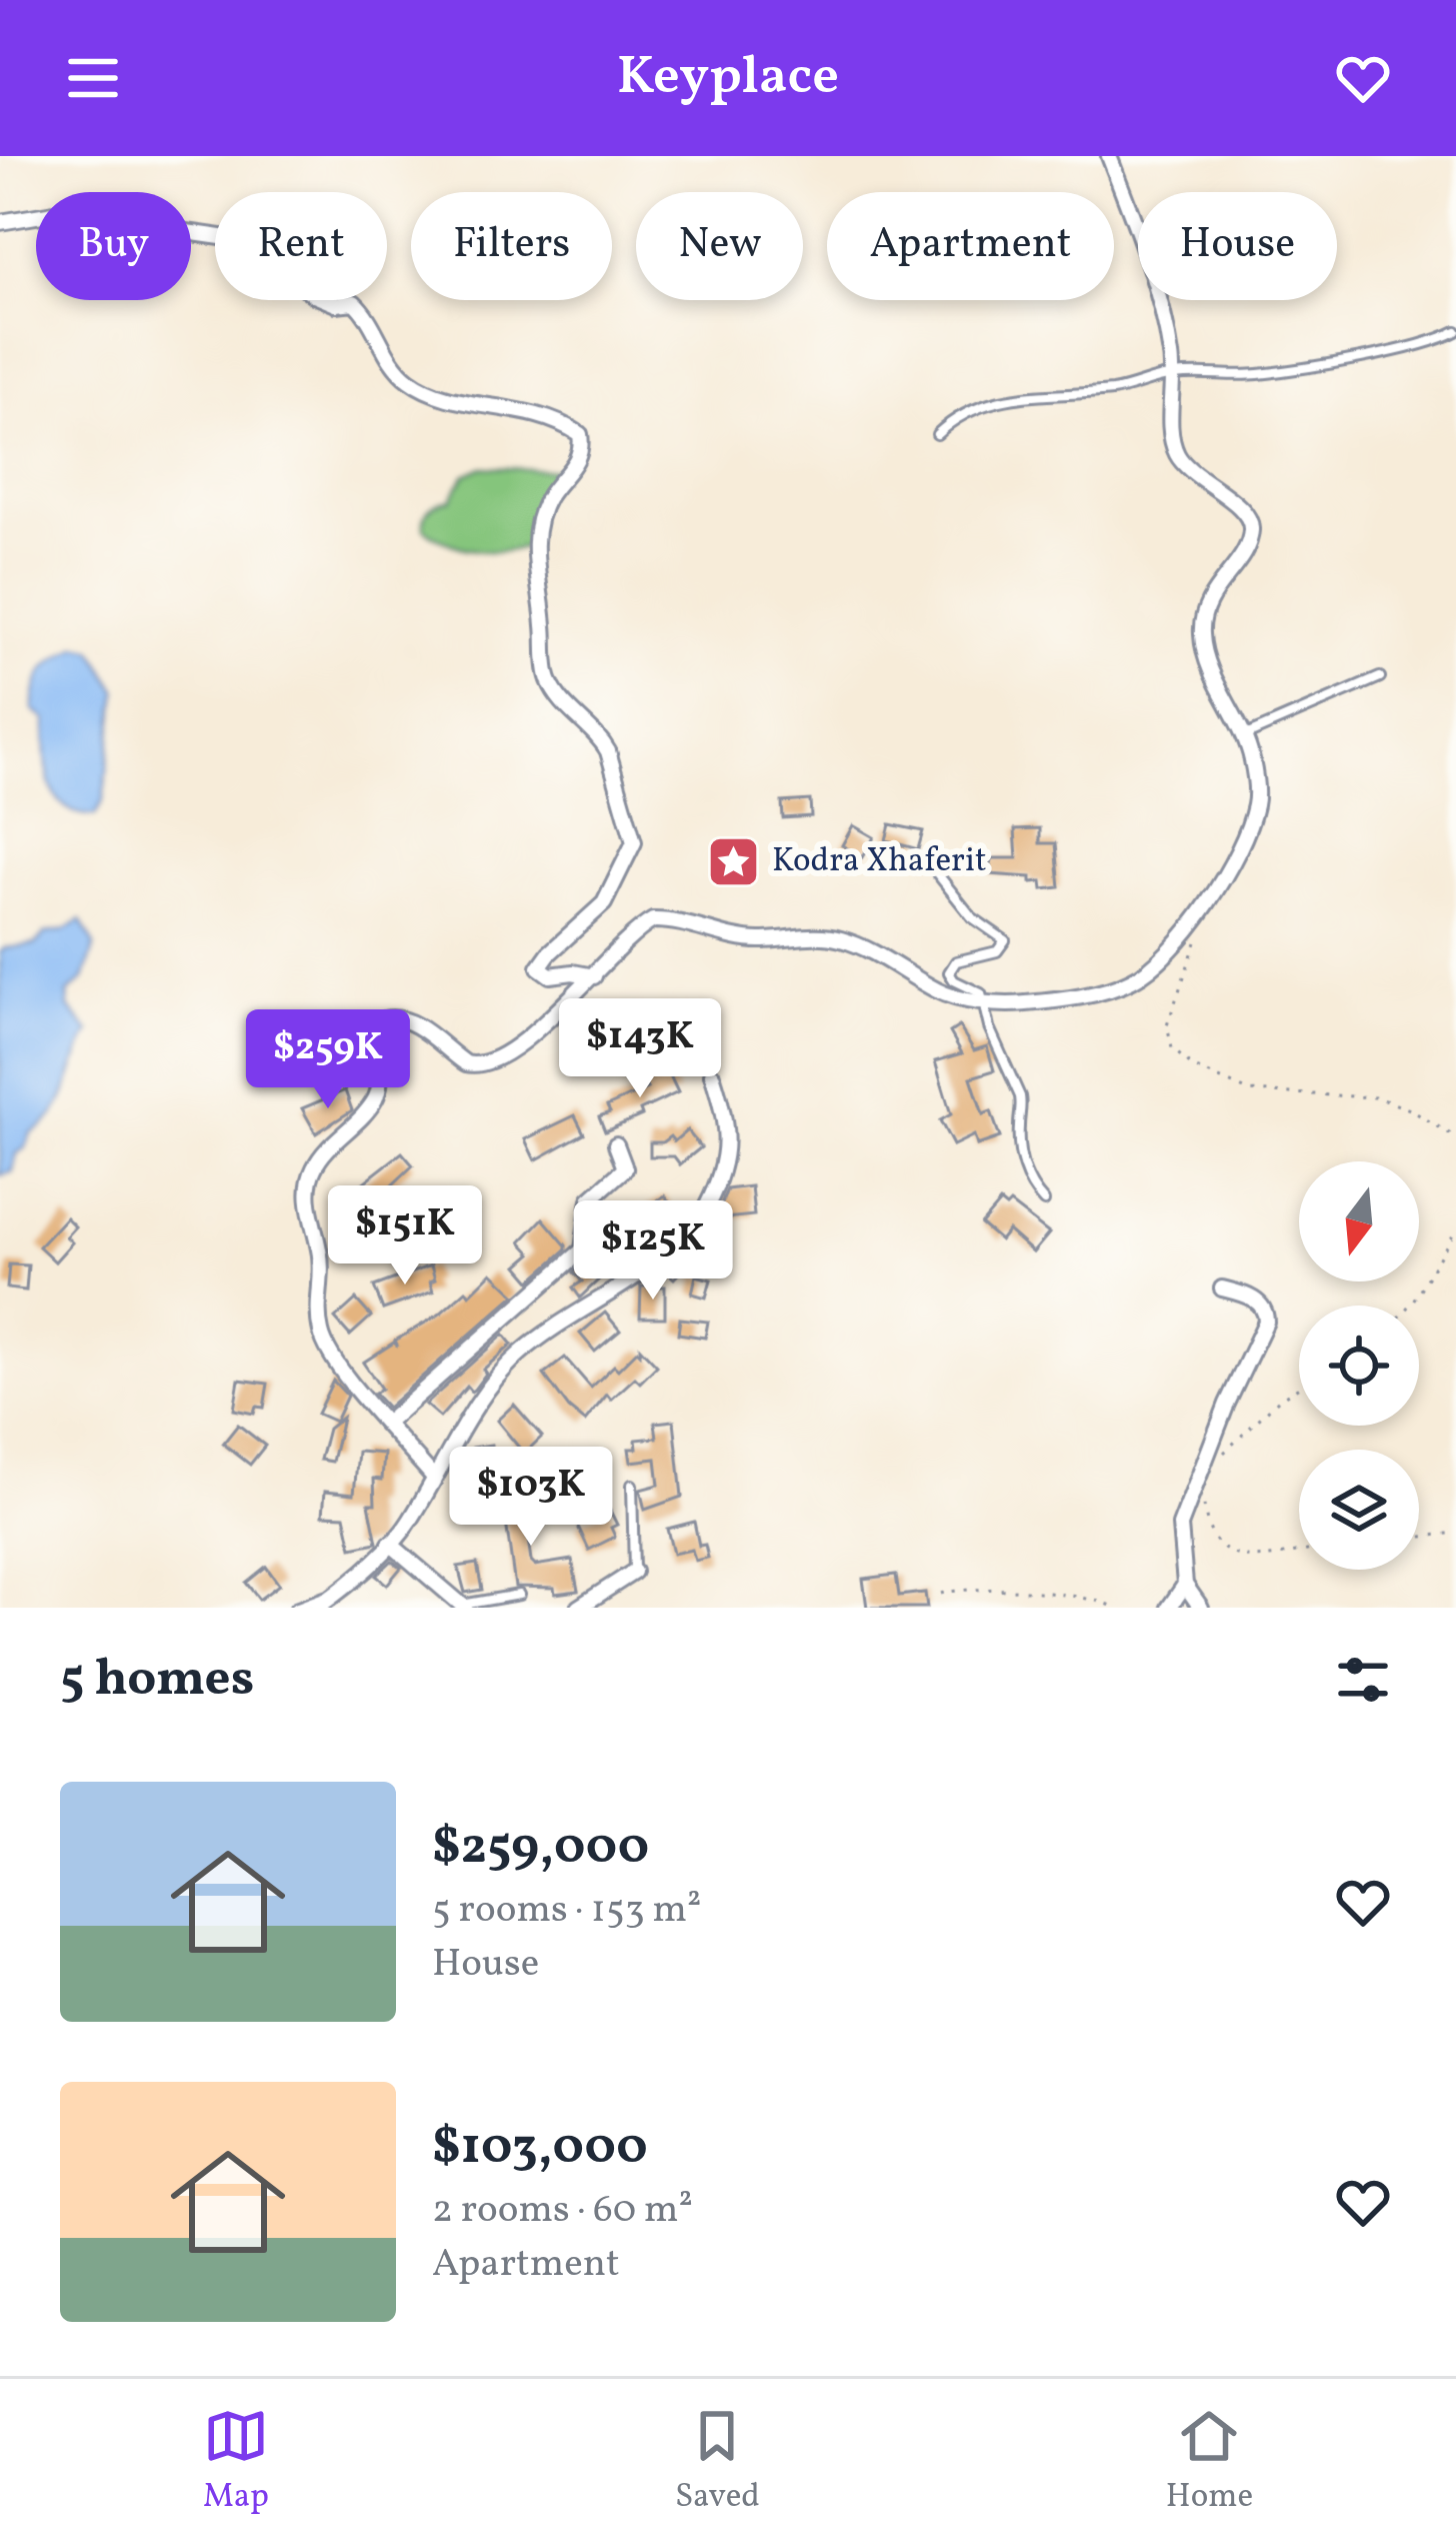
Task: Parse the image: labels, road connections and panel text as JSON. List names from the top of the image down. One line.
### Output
{"places":{"place":["Kodra Xhaferit"]},"north":"bottom","page":{"header":"Keyplace","chip":["Buy","Rent","Filters","New","Apartment","House"],"price":["$143K","$259K","$151K","$125K","$103K"],"heading":"5 homes","list":[{"name":"$259,000","note":"5 rooms · 153 m² · House"},{"name":"$103,000","note":"2 rooms · 60 m² · Apartment"}],"tabs":["Map","Saved","Home"]}}
